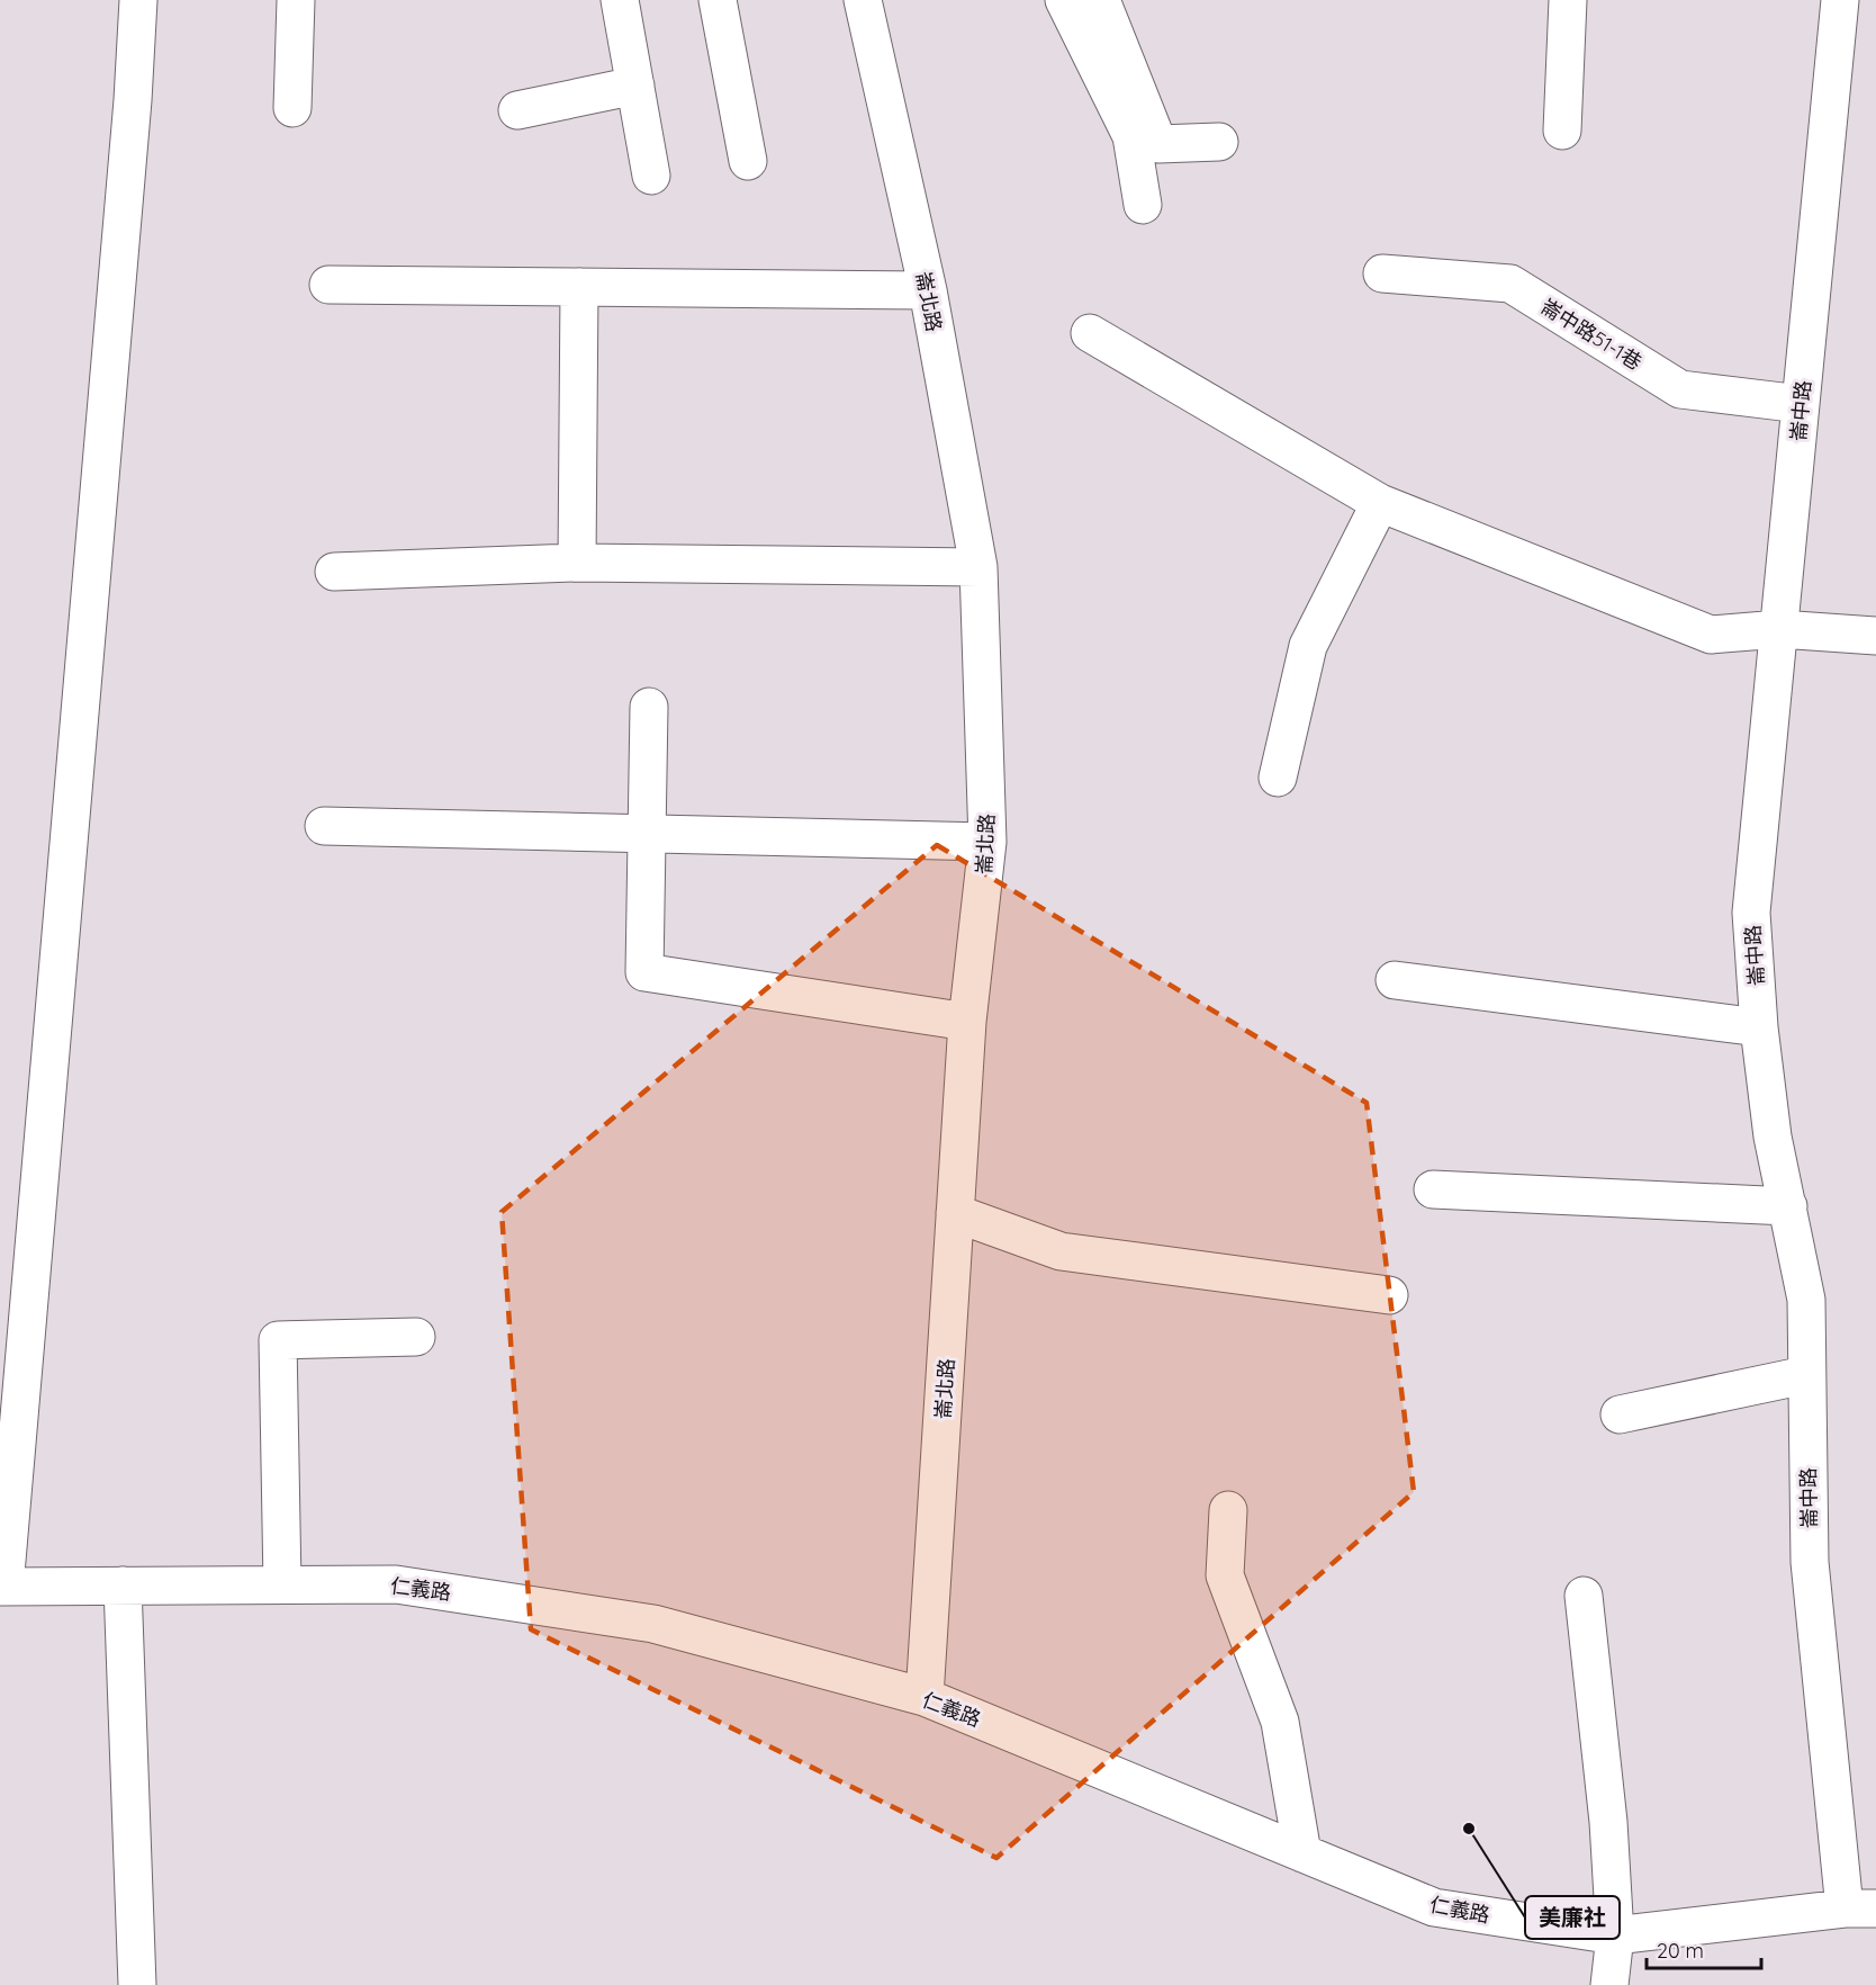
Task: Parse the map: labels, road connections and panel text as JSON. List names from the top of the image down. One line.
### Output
{"streets":{"street":["崙北路","崙中路51-1巷","崙中路","仁義路"]},"crossings":[["崙北路","仁義路"],["崙中路51-1巷","崙中路"],["崙中路","仁義路"]],"places":["美廉社"],"scale_bar":"20 m"}
